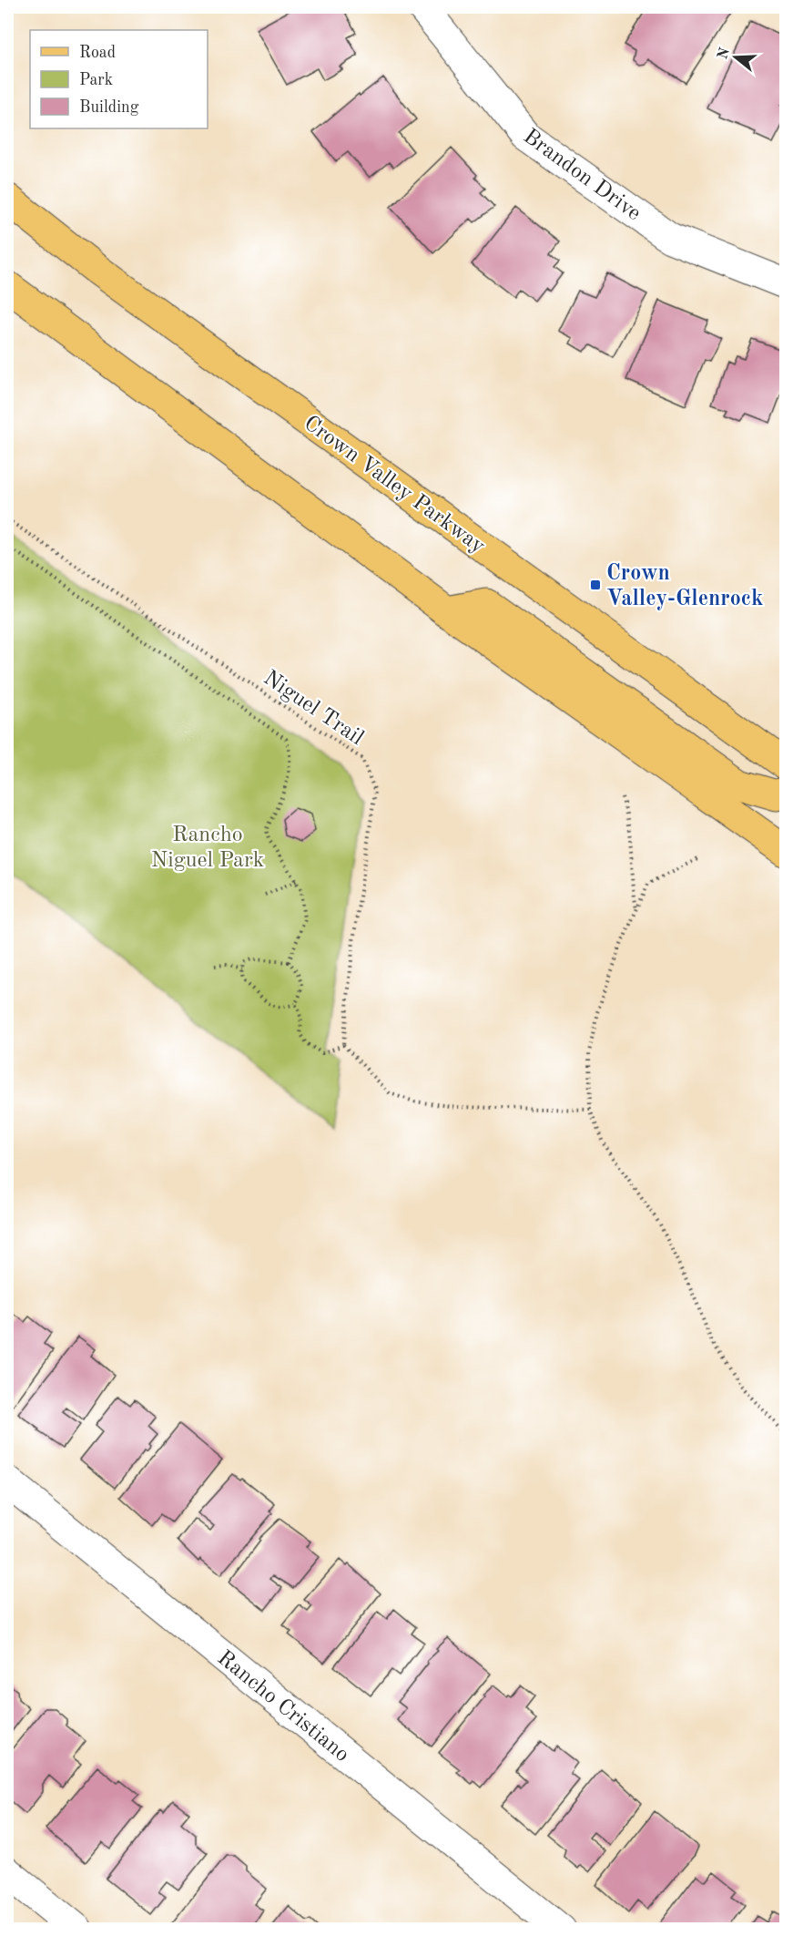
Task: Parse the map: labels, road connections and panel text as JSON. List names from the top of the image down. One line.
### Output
{"streets":{"main road":["Crown Valley Parkway"],"street":["Brandon Drive","Rancho Cristiano"],"path":["Niguel Trail"]},"parks":["Rancho Niguel Park"],"places":{"transit":["Crown Valley-Glenrock"]},"legend":["Road","Park","Building"],"north":"left"}
